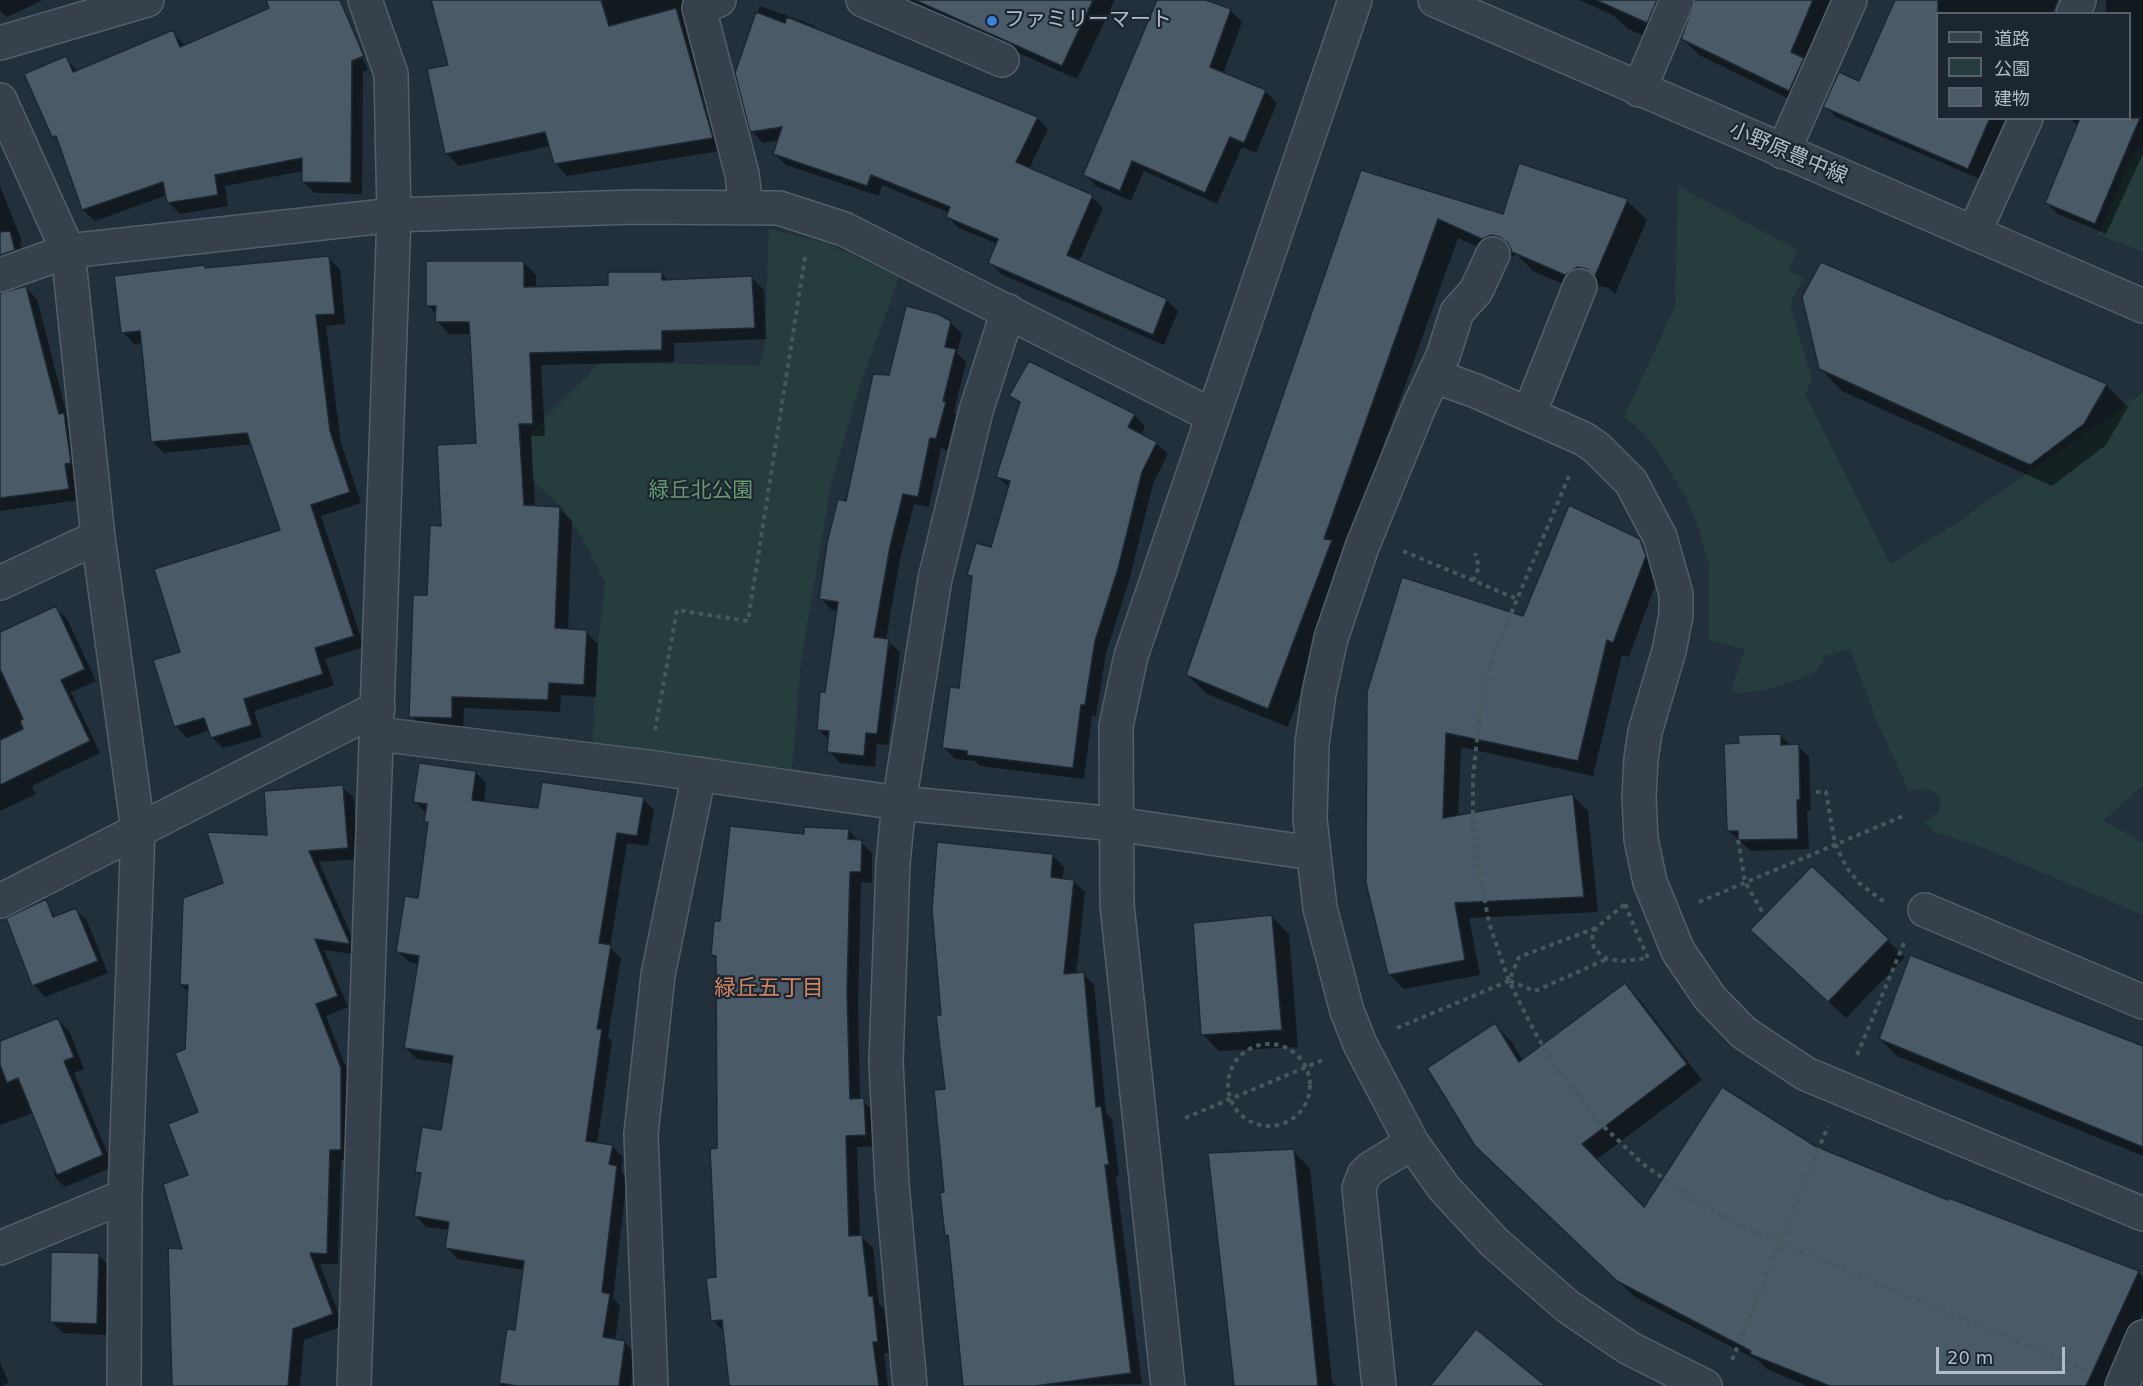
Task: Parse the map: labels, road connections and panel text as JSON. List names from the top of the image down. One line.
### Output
{"streets":{"street":["小野原豊中線"]},"districts":["緑丘五丁目"],"parks":["緑丘北公園"],"places":["ファミリーマート"],"legend":["道路","公園","建物"],"scale_bar":"20 m"}
